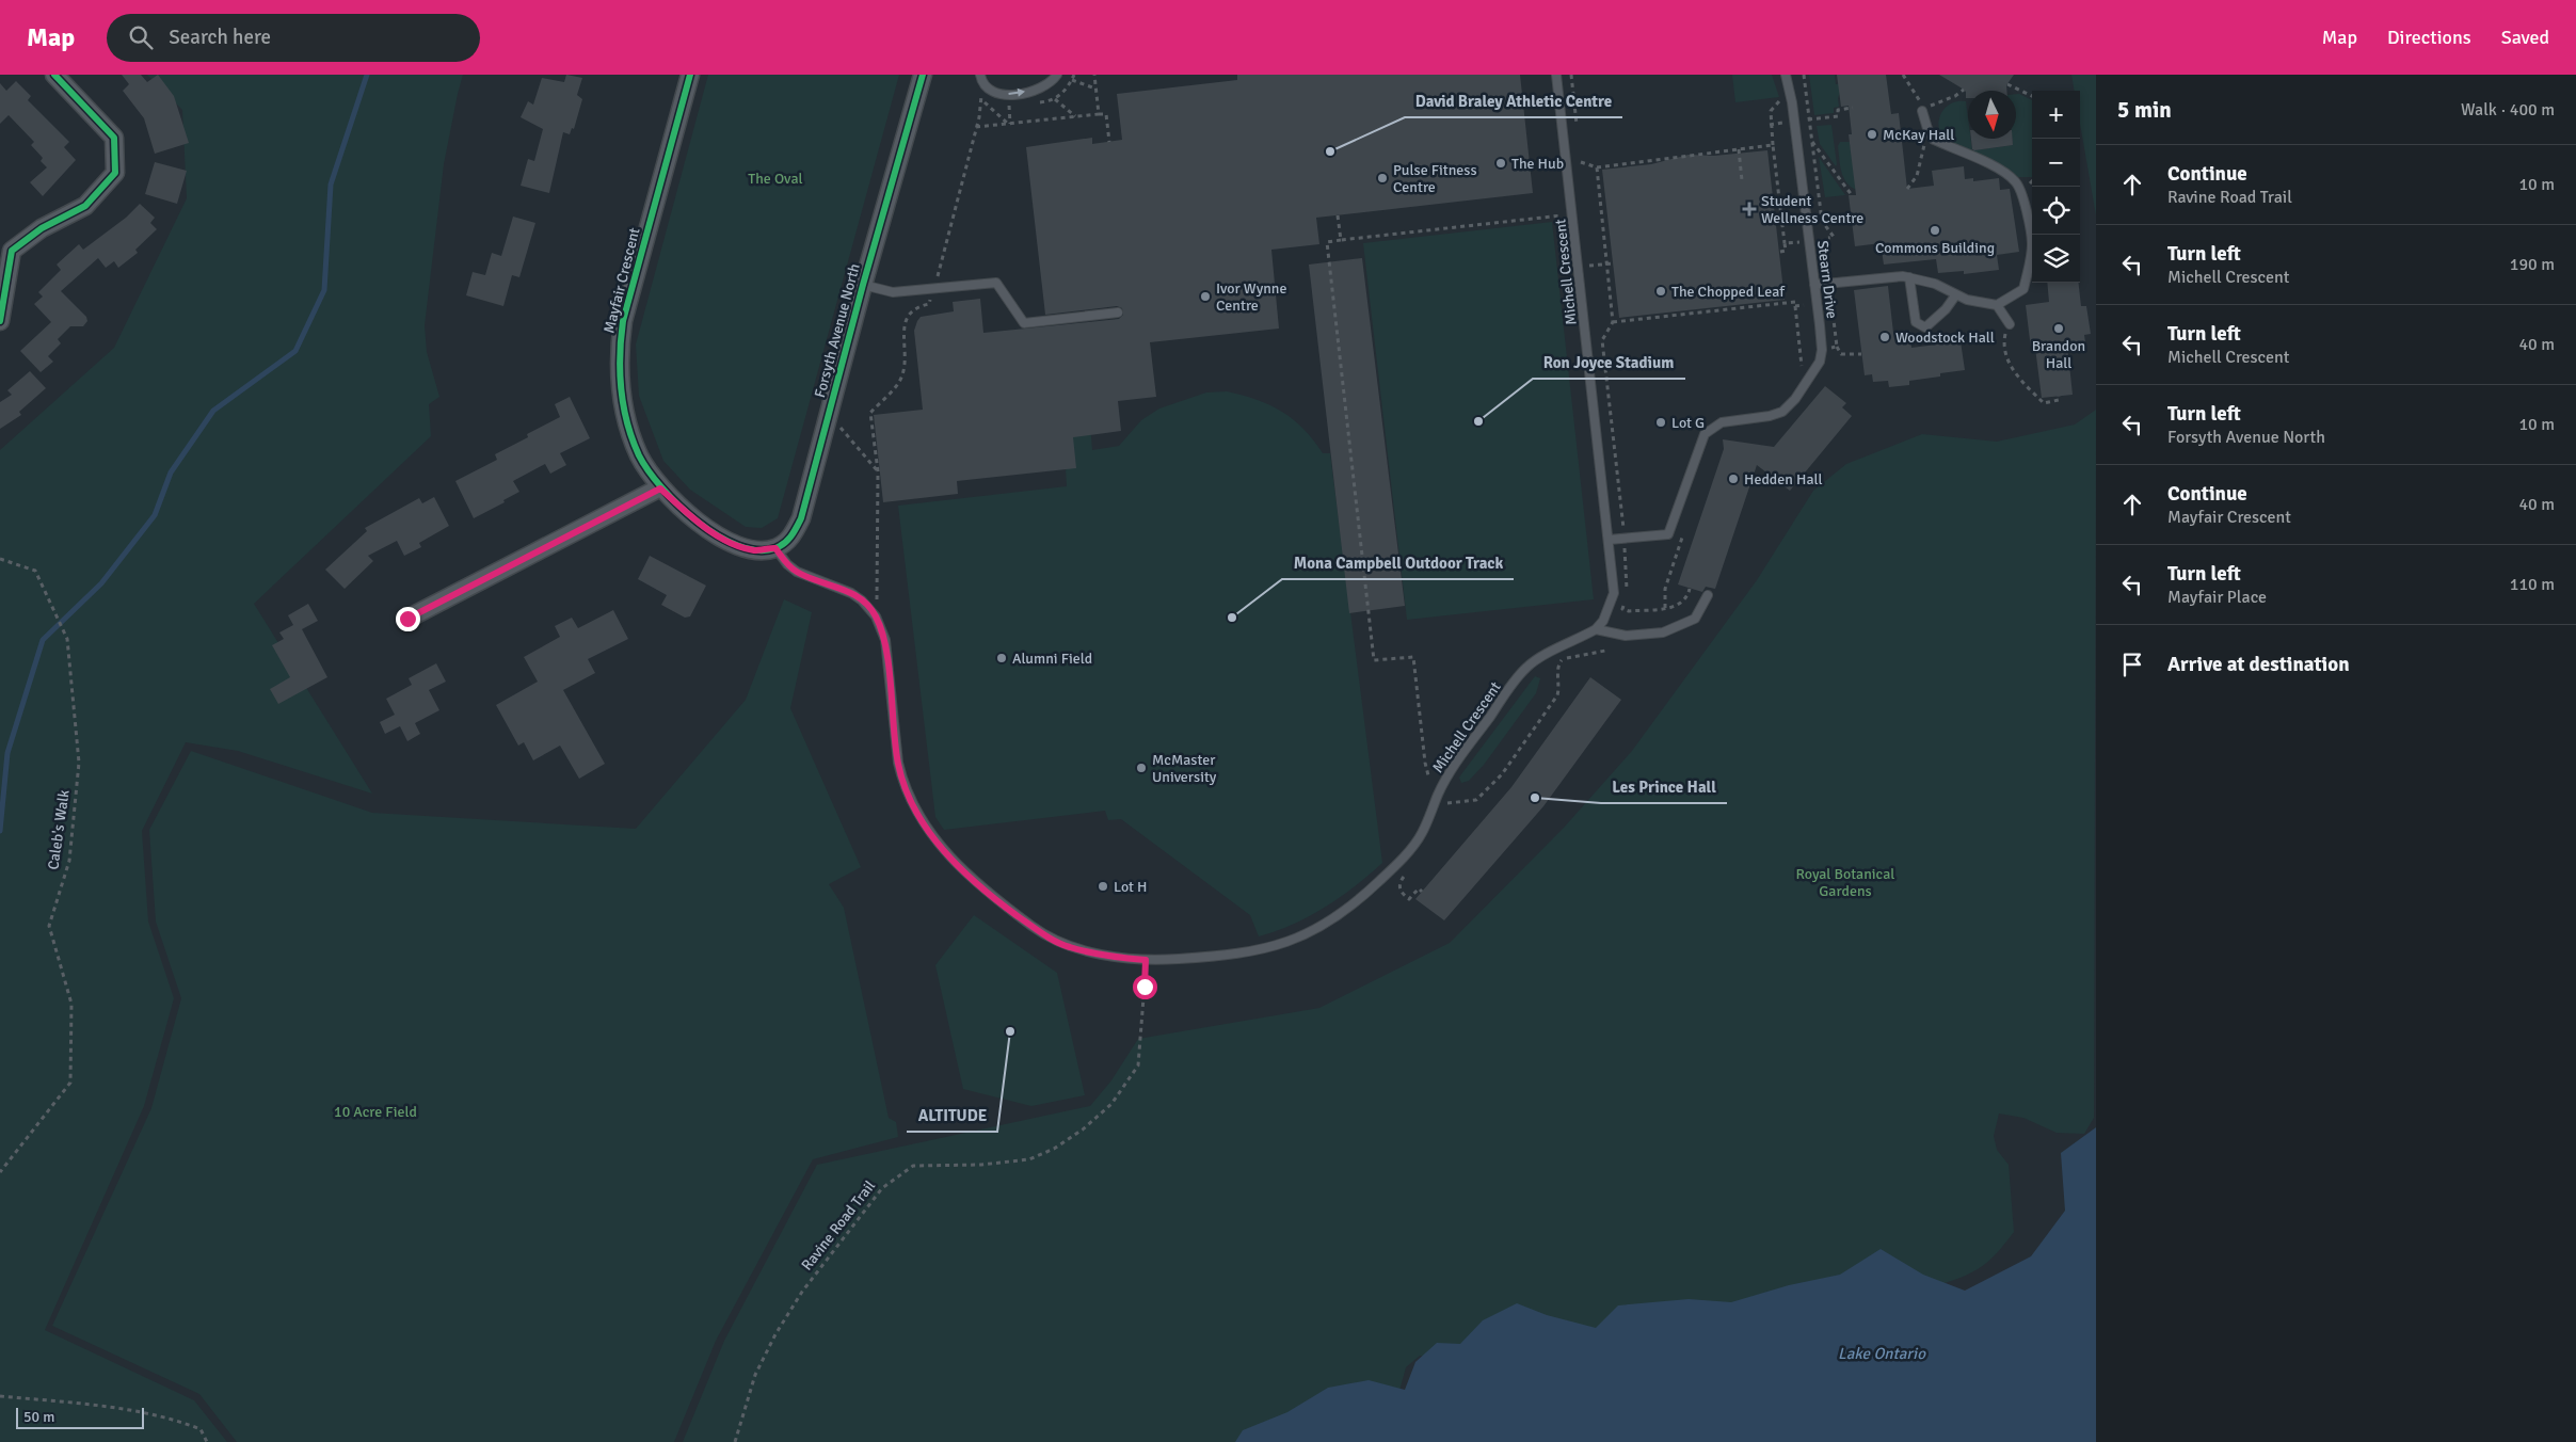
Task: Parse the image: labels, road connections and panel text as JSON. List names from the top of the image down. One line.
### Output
{"streets":{"street":["Mayfair Crescent","Forsyth Avenue North"],"lane":["Michell Crescent","Stearn Drive"],"path":["Caleb's Walk","Ravine Road Trail"]},"crossings":[["Michell Crescent","Mayfair Crescent"],["Michell Crescent","Forsyth Avenue North"],["Michell Crescent","Ravine Road Trail"],["Mayfair Crescent","Forsyth Avenue North"]],"water":["Lake Ontario"],"parks":["The Oval","Royal Botanical Gardens","10 Acre Field"],"places":{"other":["McKay Hall","David Braley Athletic Centre","The Hub","Pulse Fitness Centre","Commons Building","The Chopped Leaf","Ivor Wynne Centre","Brandon Hall","Woodstock Hall","Ron Joyce Stadium","Lot G","Hedden Hall","Mona Campbell Outdoor Track","Alumni Field","McMaster University","Les Prince Hall","Lot H","ALTITUDE"],"health":["Student Wellness Centre"]},"scale_bar":"50 m","north":"bottom","page":{"header":"Map","search":"Search here","nav":["Map","Directions","Saved"],"heading":["5 min","Walk · 400 m"],"map_buttons":["+","−"],"list":[["Continue","Ravine Road Trail","10 m"],["Turn left","Michell Crescent","190 m"],["Turn left","Michell Crescent","40 m"],["Turn left","Forsyth Avenue North","10 m"],["Continue","Mayfair Crescent","40 m"],["Turn left","Mayfair Place","110 m"],"Arrive at destination"],"scale":"50 m"}}
